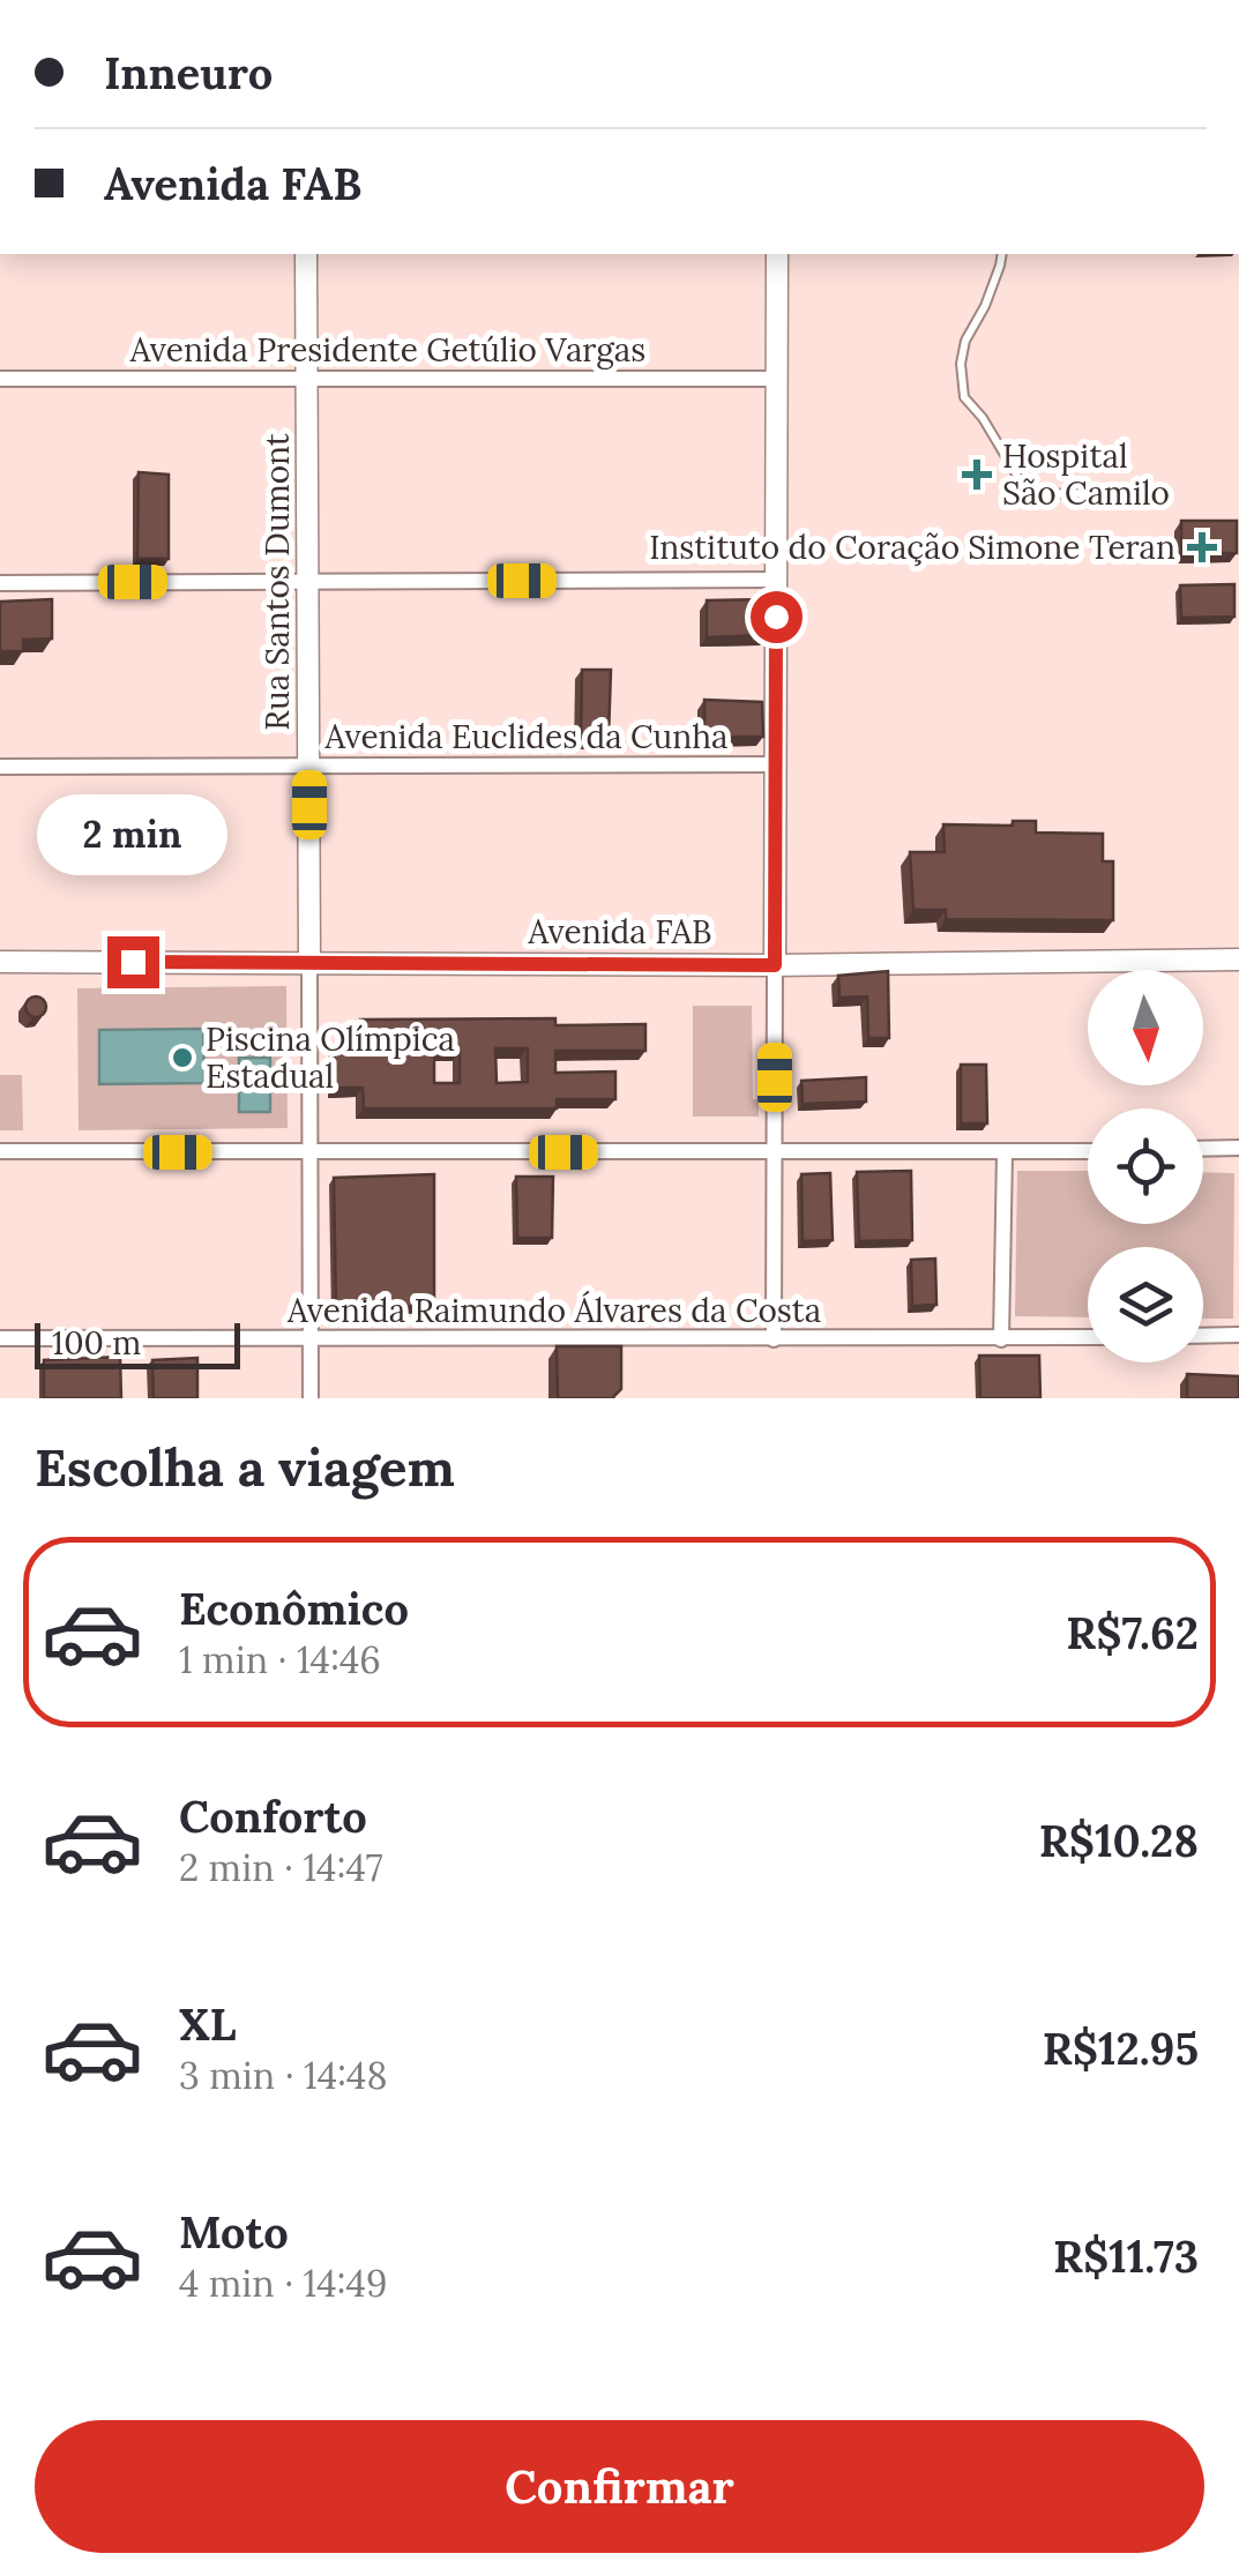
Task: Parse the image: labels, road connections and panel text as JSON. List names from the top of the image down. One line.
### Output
{"streets":{"main road":["Rua Santos Dumont","Avenida FAB"],"street":["Avenida Presidente Getúlio Vargas","Avenida Euclides da Cunha","Avenida Raimundo Álvares da Costa"]},"crossings":[["Avenida Presidente Getúlio Vargas","Rua Santos Dumont"],["Rua Santos Dumont","Avenida Euclides da Cunha"],["Rua Santos Dumont","Avenida FAB"],["Rua Santos Dumont","Avenida Raimundo Álvares da Costa"]],"places":{"health":["Hospital São Camilo","Instituto do Coração Simone Teran"],"other":["Piscina Olímpica Estadual"]},"scale_bar":"100 m","north":"bottom","page":{"banner":["Inneuro","Avenida FAB"],"bubble":"2 min","scale":"100 m","heading":"Escolha a viagem","list":[{"name":"Econômico","note":"1 min · 14:46","value":"R$7.62"},{"name":"Conforto","note":"2 min · 14:47","value":"R$10.28"},{"name":"XL","note":"3 min · 14:48","value":"R$12.95"},{"name":"Moto","note":"4 min · 14:49","value":"R$11.73"}],"buttons":"Confirmar"}}
